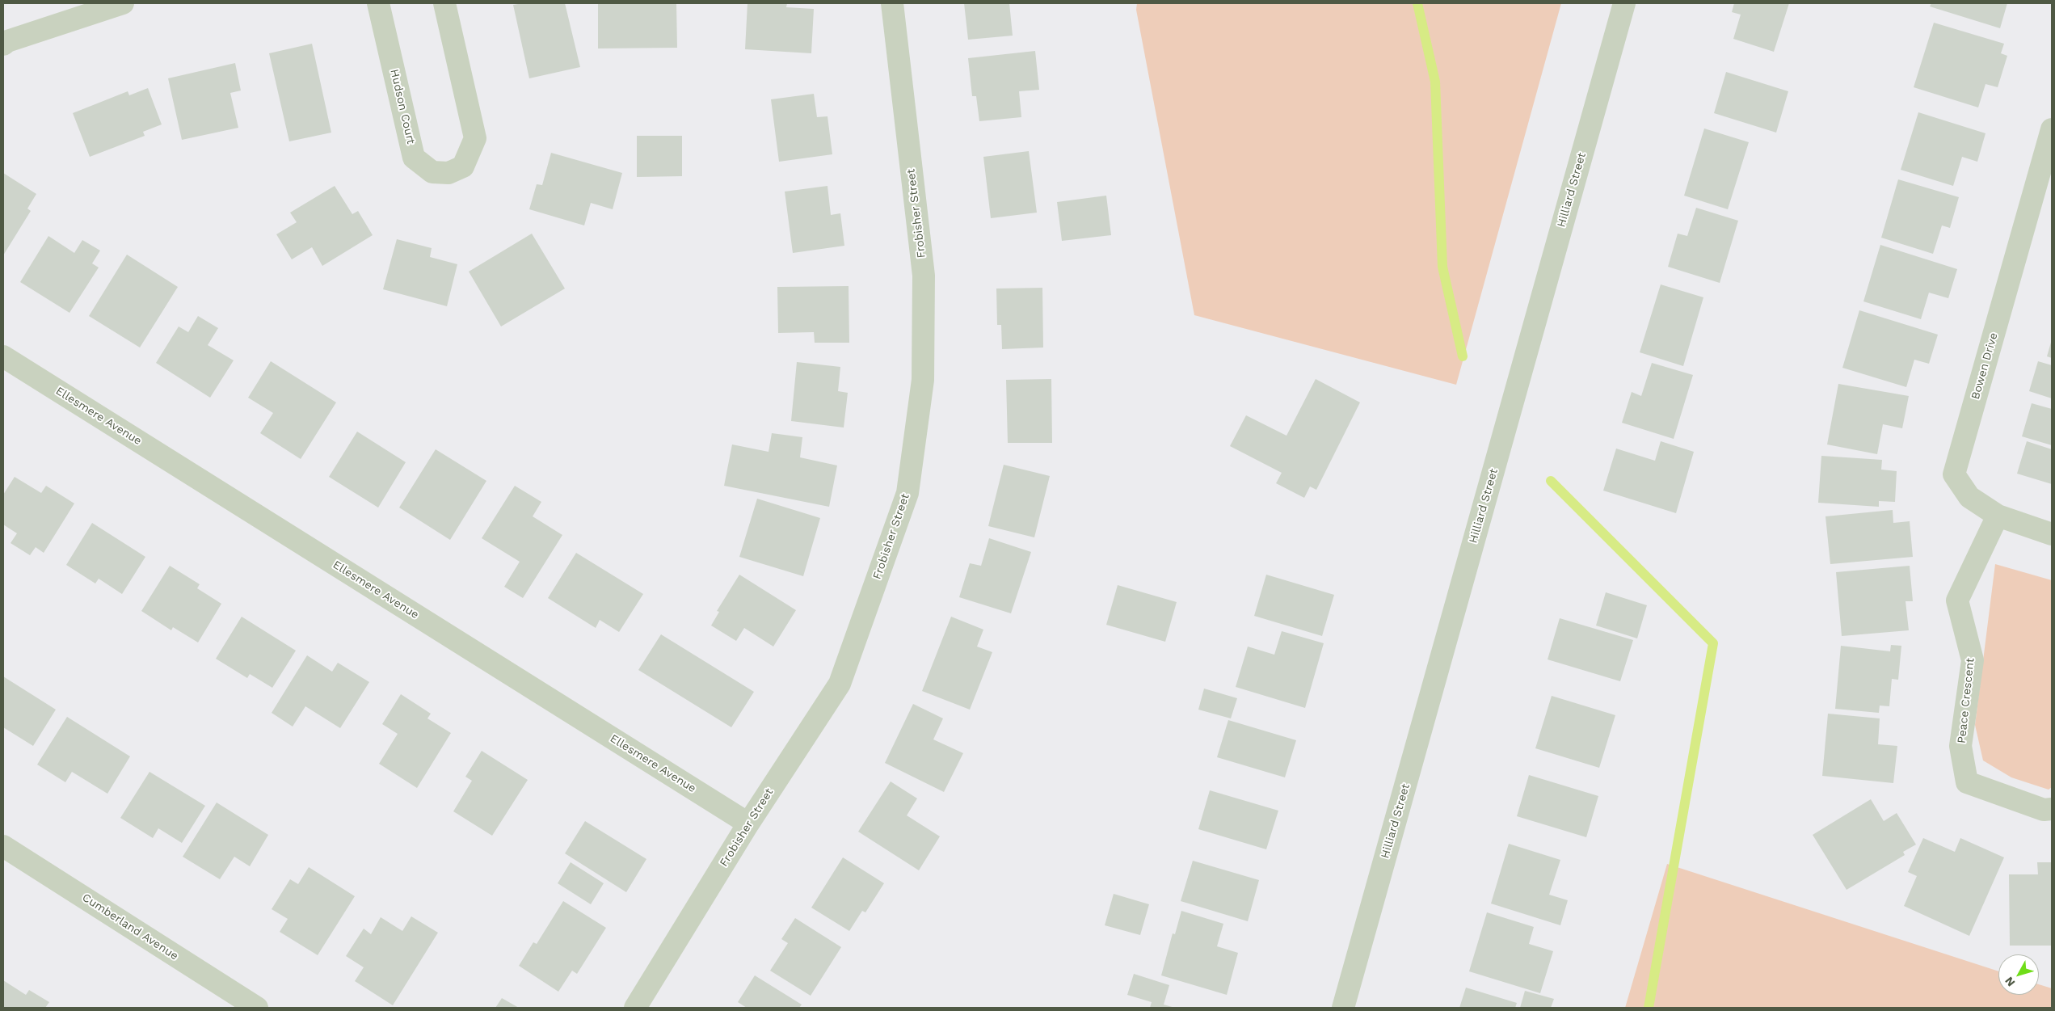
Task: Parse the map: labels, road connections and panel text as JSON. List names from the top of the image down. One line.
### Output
{"streets":{"street":["Hudson Court","Hilliard Street","Frobisher Street","Bowen Drive","Ellesmere Avenue","Peace Crescent","Cumberland Avenue"]},"crossings":[["Frobisher Street","Ellesmere Avenue"],["Bowen Drive","Peace Crescent"]],"north":"bottom left"}
